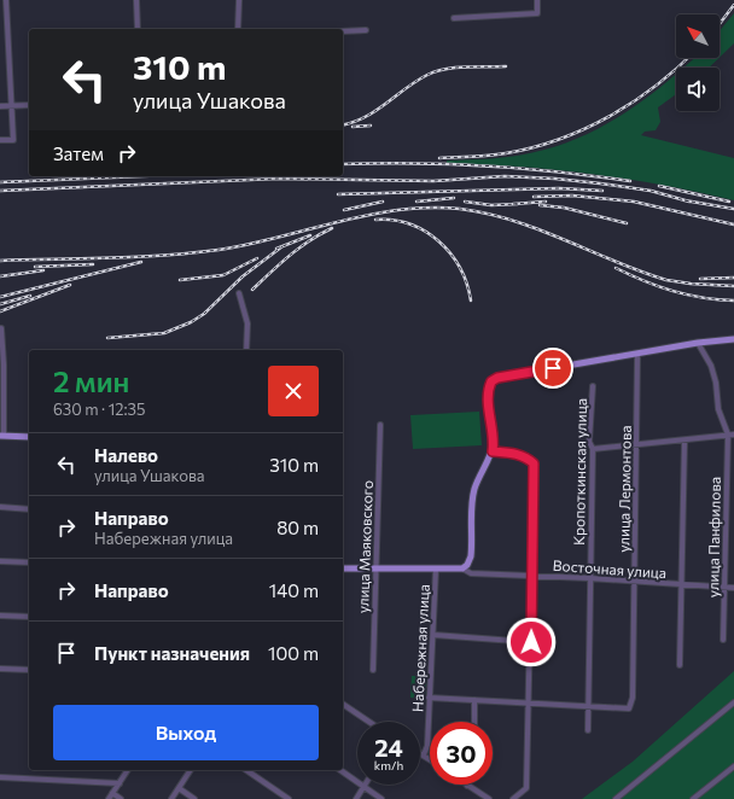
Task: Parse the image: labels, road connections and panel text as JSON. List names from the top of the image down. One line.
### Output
{"streets":{"main road":["Восточная улица"],"street":["Кропоткинская улица","улица Лермонтова","улица Панфилова","улица Маяковского","Набережная улица"]},"crossings":[["Кропоткинская улица","улица Лермонтова"],["Кропоткинская улица","Восточная улица"],["улица Лермонтова","Восточная улица"],["улица Панфилова","Восточная улица"],["улица Маяковского","Восточная улица"],["Восточная улица","Набережная улица"]],"north":"top left","page":{"turn":["310 m","улица Ушакова"],"then":"Затем","heading":["2 мин","630 m · 12:35"],"list":[{"name":"Налево","note":"улица Ушакова","value":"310 m"},{"name":"Направо","note":"Набережная улица","value":"80 m"},{"name":"Направо","value":"140 m"},{"name":"Пункт назначения","value":"100 m"}],"buttons":"Выход","speed":"24 km/h","limit":"30"}}
